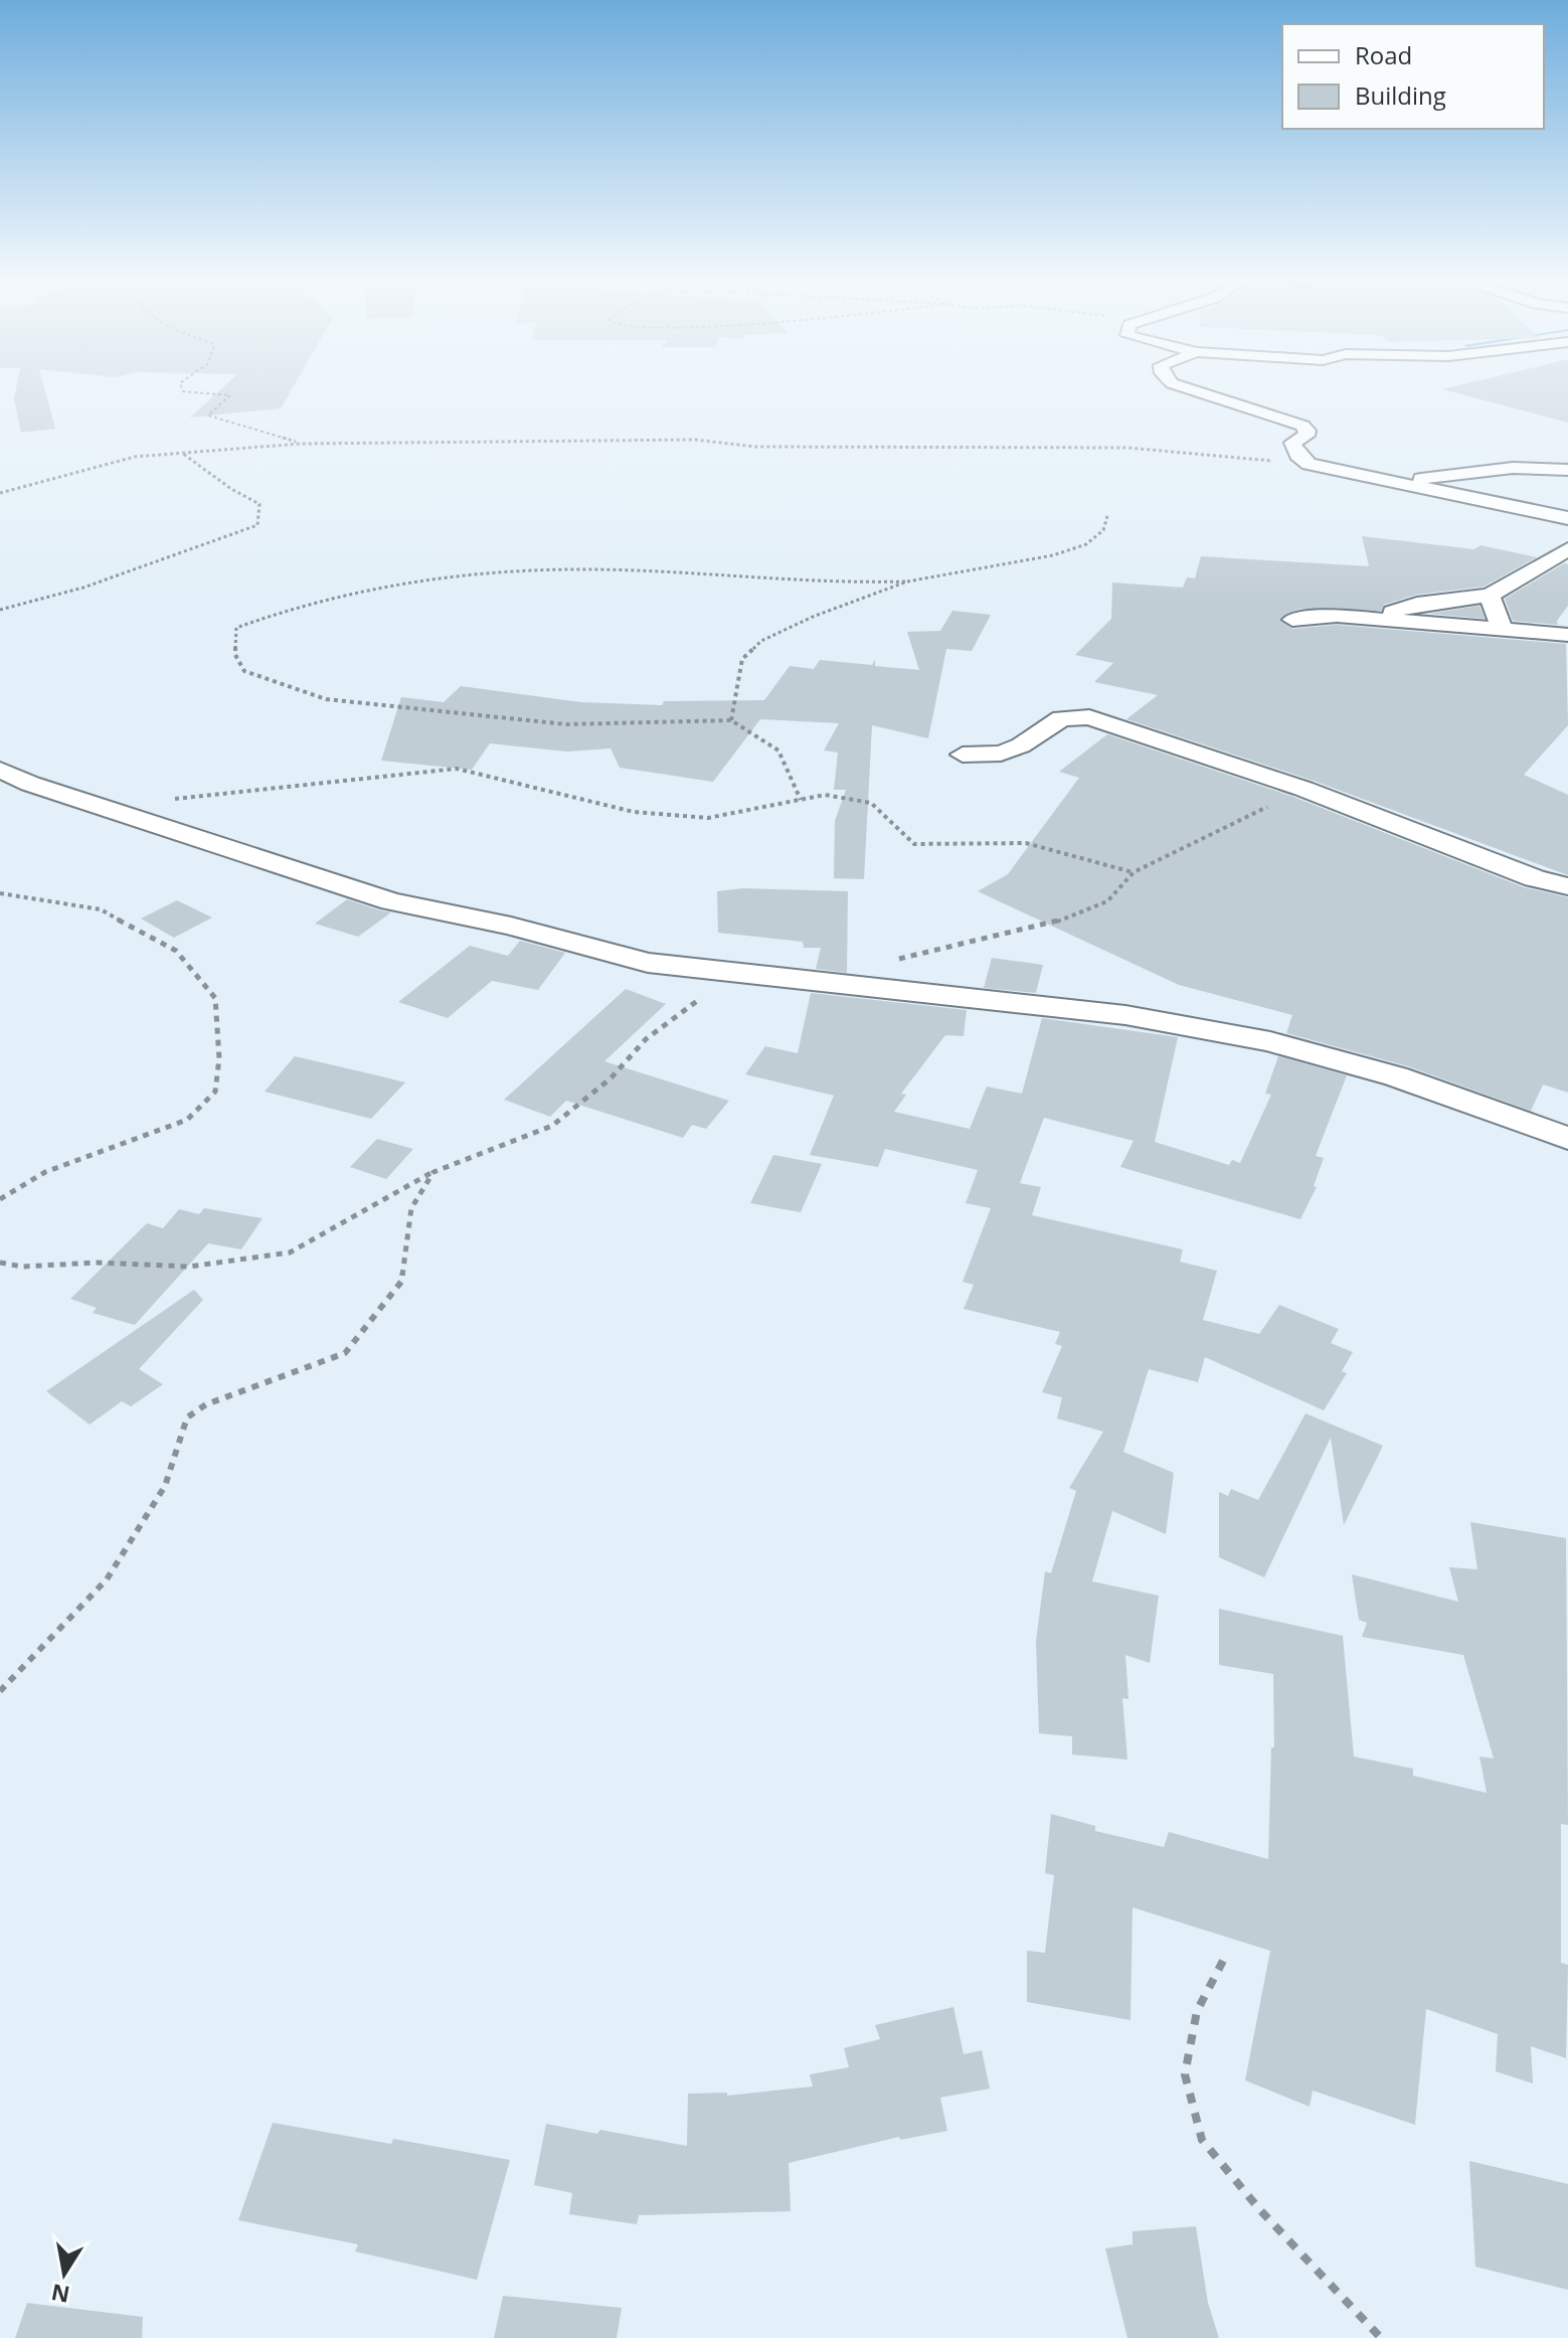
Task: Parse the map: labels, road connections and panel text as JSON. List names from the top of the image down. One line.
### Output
{"legend":["Road","Building"],"north":"bottom"}
